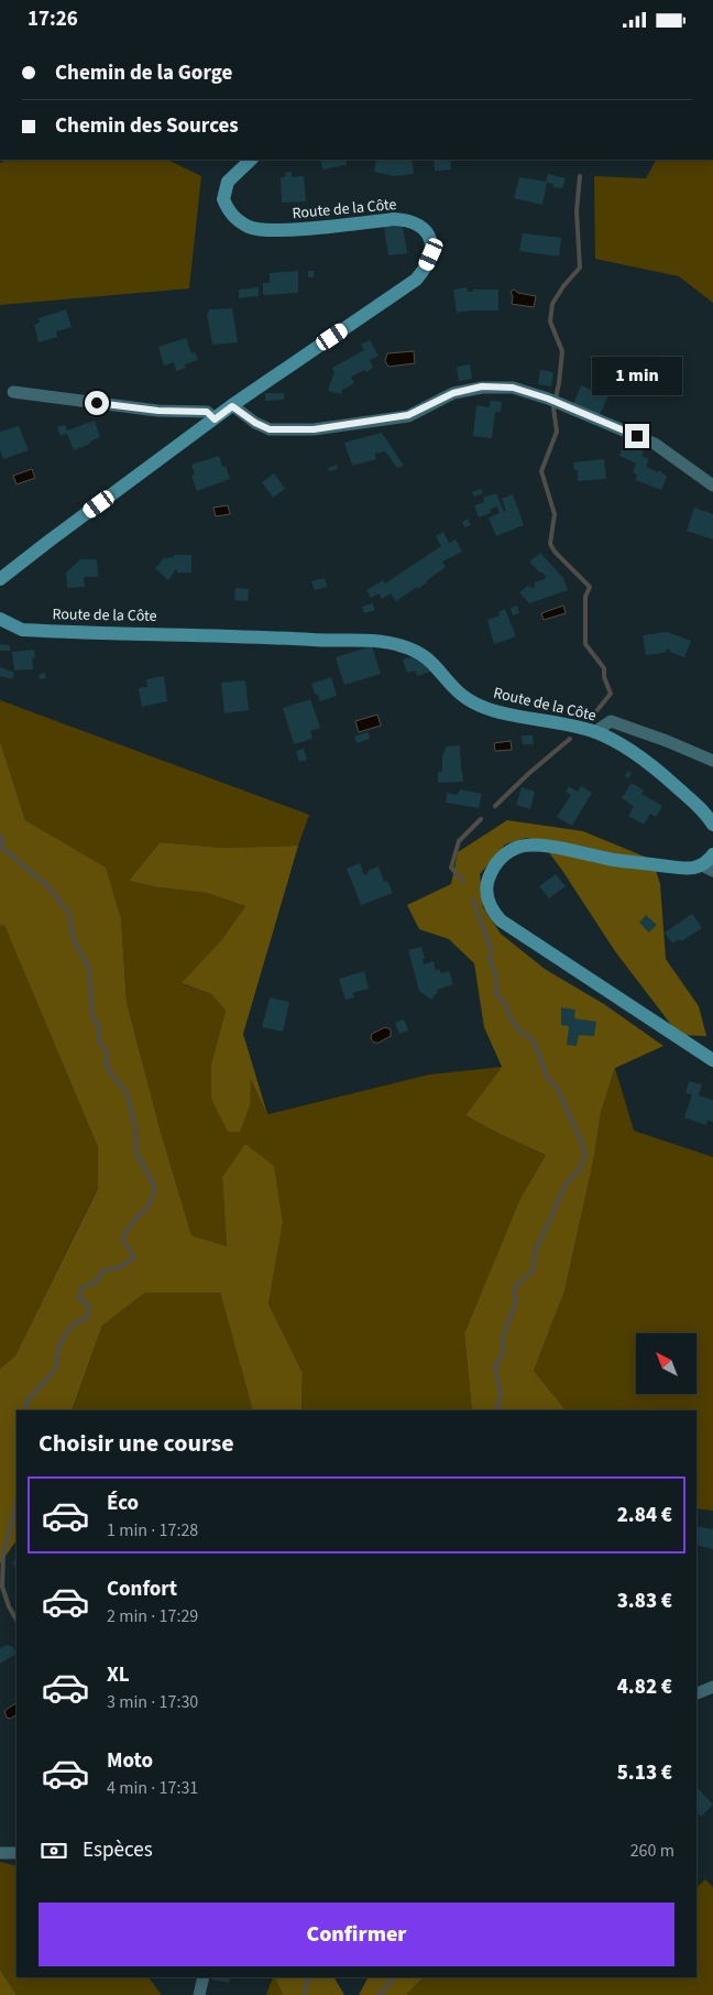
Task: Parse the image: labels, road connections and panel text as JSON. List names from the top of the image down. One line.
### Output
{"streets":{"street":["Route de la Côte"]},"north":"top left","page":{"status":"17:26","banner":["Chemin de la Gorge","Chemin des Sources"],"bubble":"1 min","heading":"Choisir une course","list":[{"name":"Éco","note":"1 min · 17:28","value":"2.84 €"},{"name":"Confort","note":"2 min · 17:29","value":"3.83 €"},{"name":"XL","note":"3 min · 17:30","value":"4.82 €"},{"name":"Moto","note":"4 min · 17:31","value":"5.13 €"}],"pay":["Espèces","260 m"],"buttons":"Confirmer"}}
